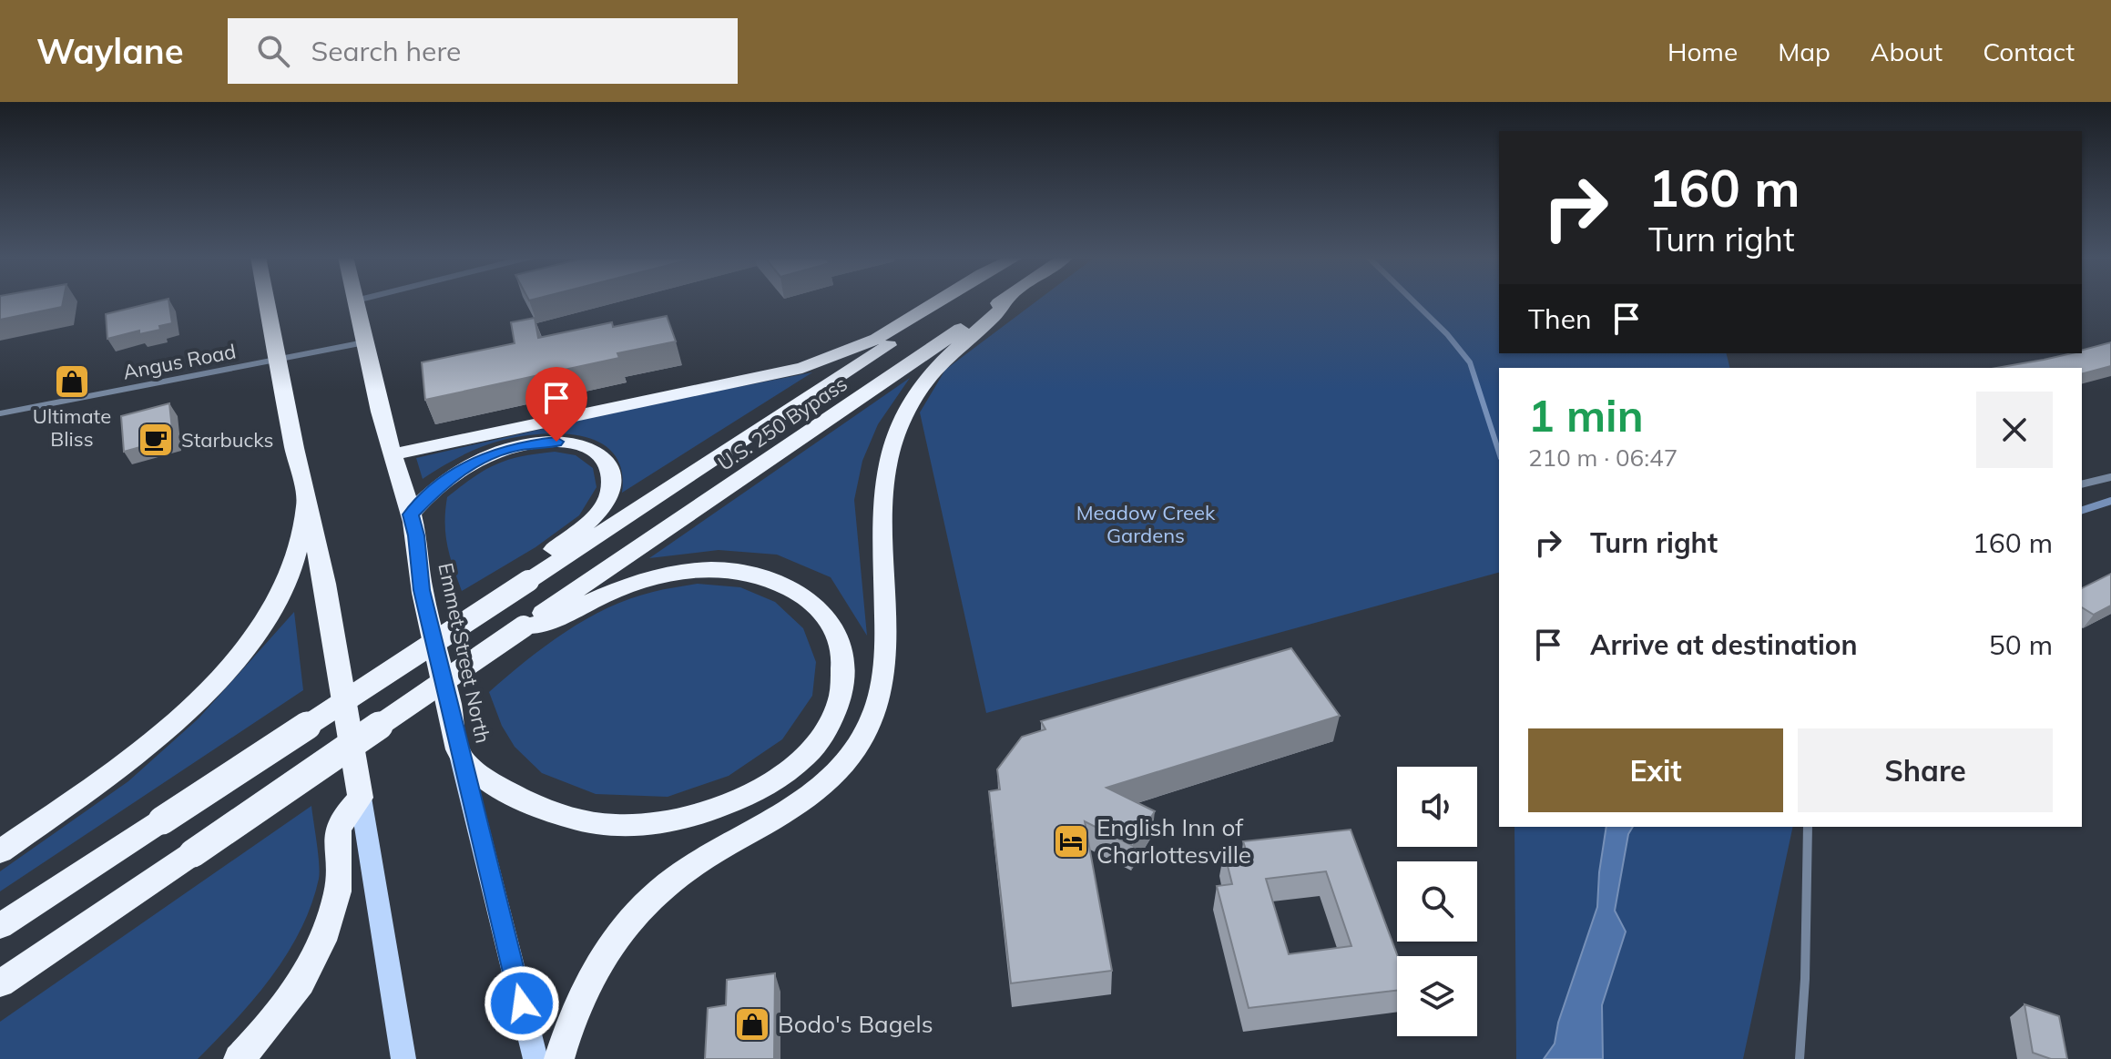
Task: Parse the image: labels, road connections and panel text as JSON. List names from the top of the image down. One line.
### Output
{"streets":{"highway":["U.S. 250 Bypass","Emmet Street North"],"street":["Angus Road"]},"crossings":[["Angus Road","Emmet Street North"]],"parks":["Meadow Creek Gardens"],"places":{"shop":["Ultimate Bliss","Bodo's Bagels"],"cafe":["Starbucks"],"hotel":["English Inn of Charlottesville"]},"page":{"header":"Waylane","search":"Search here","nav":["Home","Map","About","Contact"],"turn":["160 m","Turn right"],"then":"Then","heading":["1 min","210 m · 06:47"],"list":[{"name":"Turn right","value":"160 m"},{"name":"Arrive at destination","value":"50 m"}],"buttons":["Exit","Share"]}}
